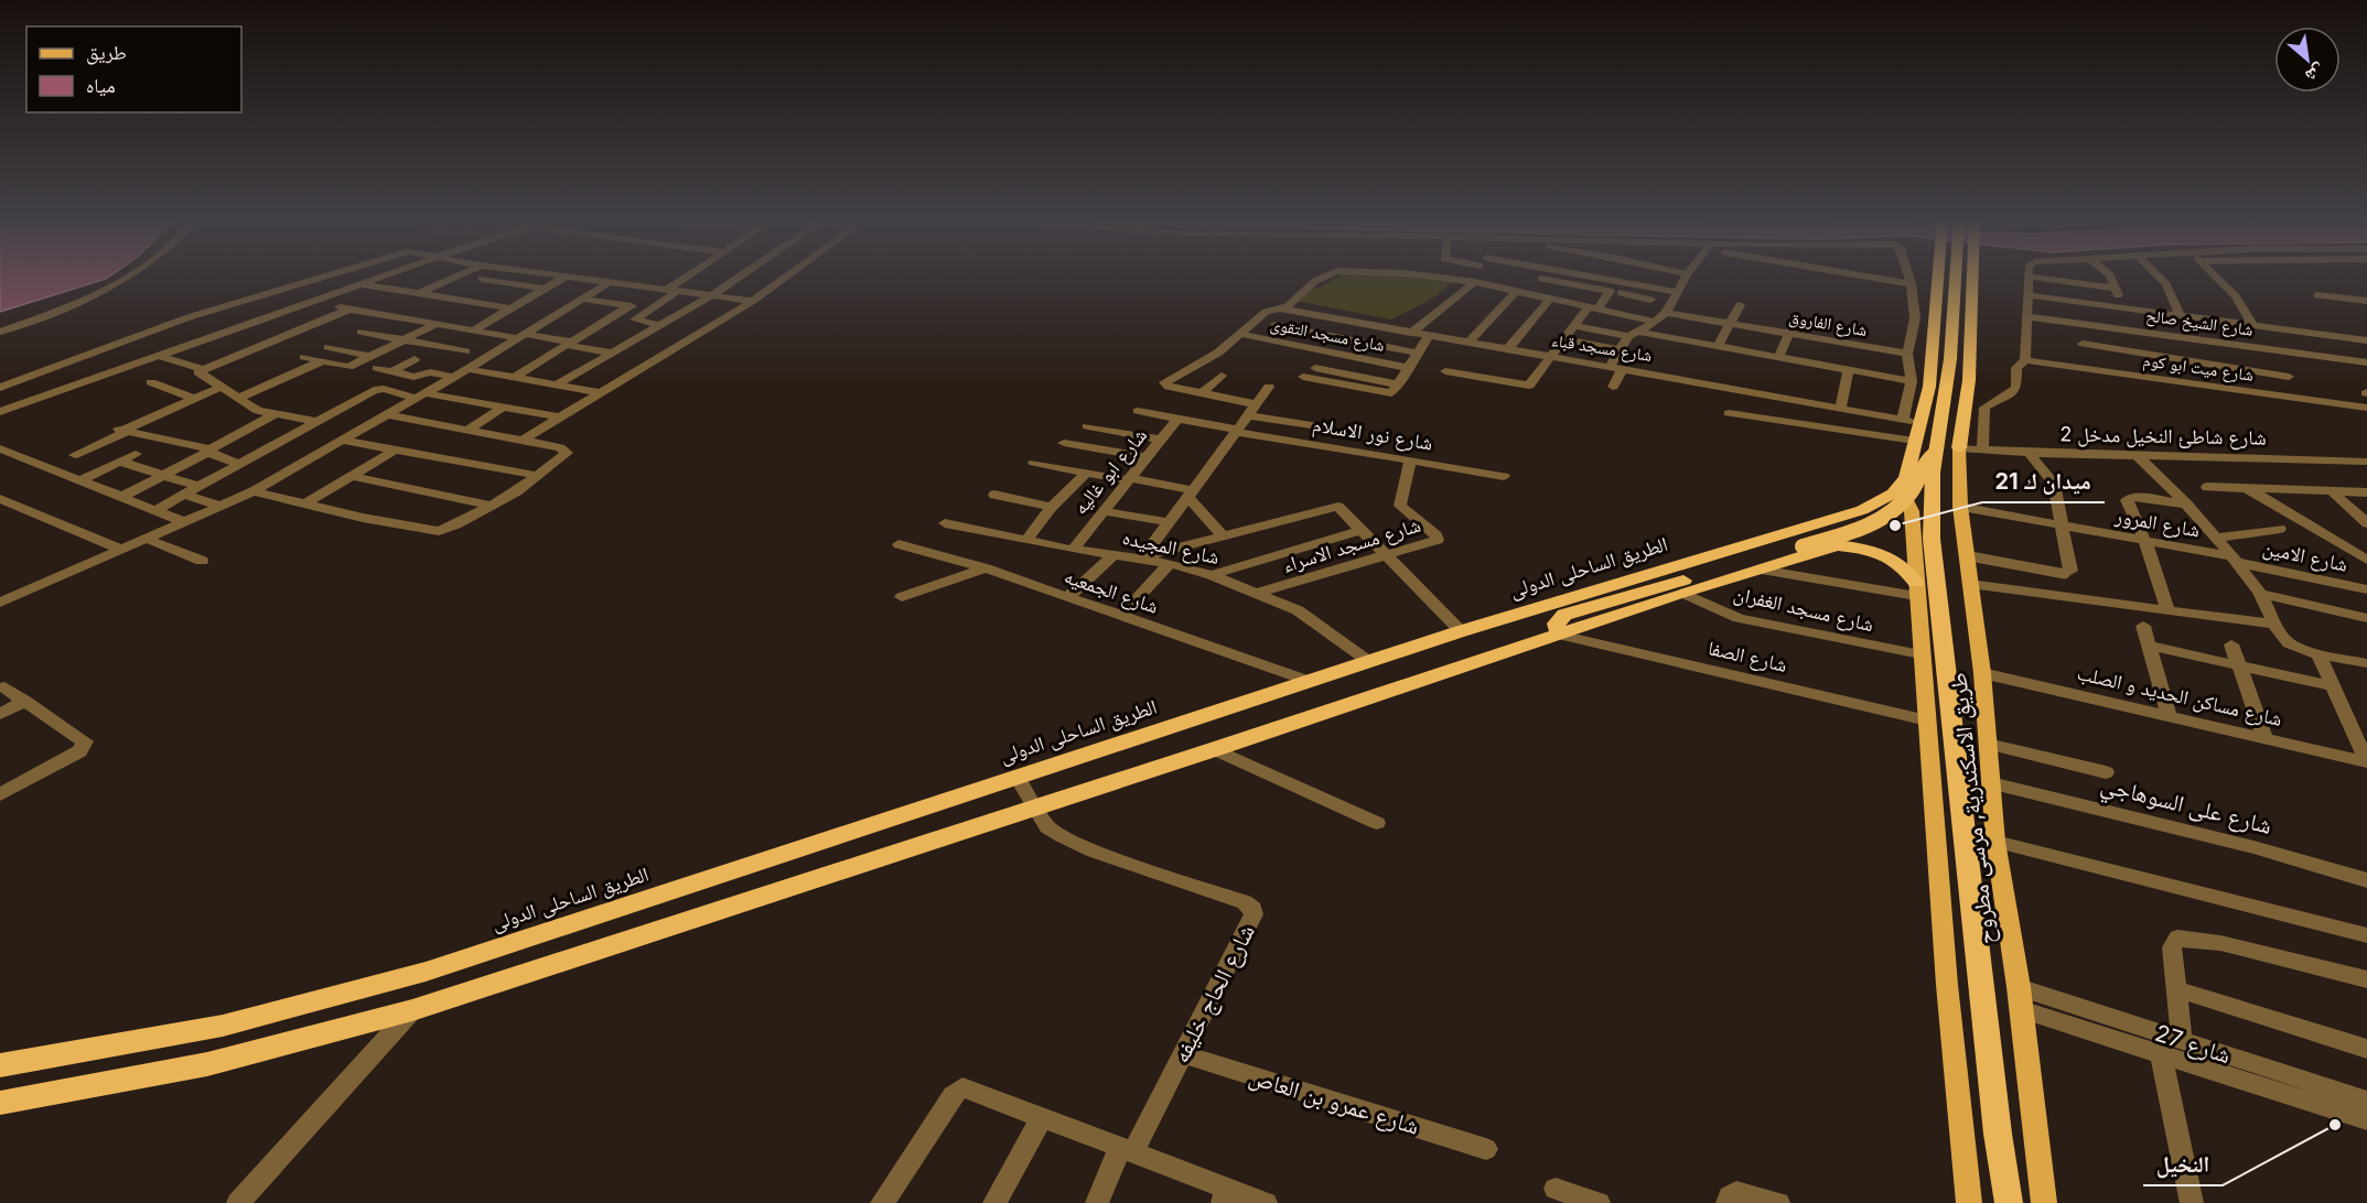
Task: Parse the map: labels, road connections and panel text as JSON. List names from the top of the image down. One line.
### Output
{"streets":{"highway":["الطريق الساحلى الدولى"],"main road":["طريق الاسكندرية, مرسى مطروح"],"street":["شارع الشيخ صالح","شارع الفاروق","شارع مسجد التقوى","شارع مسجد قباء","شارع ميت ابو كوم","شارع نور الاسلام","شارع شاطئ النخيل مدخل 2","شارع ابو غاليه","شارع المرور","شارع مسجد الاسراء","شارع المجيده","شارع الامين","شارع الجمعيه","شارع مسجد الغفران","شارع الصفا","شارع مساكن الحديد و الصلب","شارع على السوهاجي","شارع الحاج خليفه","شارع 27","شارع عمرو بن العاص"]},"crossings":[["شارع نور الاسلام","شارع ابو غاليه"],["شارع نور الاسلام","شارع مسجد الاسراء"],["شارع شاطئ النخيل مدخل 2","طريق الاسكندرية, مرسى مطروح"],["شارع ابو غاليه","شارع المجيده"],["شارع المرور","شارع الامين"],["شارع المرور","طريق الاسكندرية, مرسى مطروح"],["شارع مسجد الاسراء","شارع المجيده"],["شارع المجيده","الطريق الساحلى الدولى"],["الطريق الساحلى الدولى","شارع الجمعيه"],["الطريق الساحلى الدولى","طريق الاسكندرية, مرسى مطروح"],["الطريق الساحلى الدولى","شارع الحاج خليفه"],["شارع مسجد الغفران","طريق الاسكندرية, مرسى مطروح"],["شارع الصفا","طريق الاسكندرية, مرسى مطروح"],["شارع مساكن الحديد و الصلب","طريق الاسكندرية, مرسى مطروح"],["شارع على السوهاجي","طريق الاسكندرية, مرسى مطروح"],["طريق الاسكندرية, مرسى مطروح","شارع 27"],["شارع الحاج خليفه","شارع عمرو بن العاص"]],"places":["ميدان ك 21","النخيل"],"legend":["طريق","مياه"],"north":"bottom right"}
